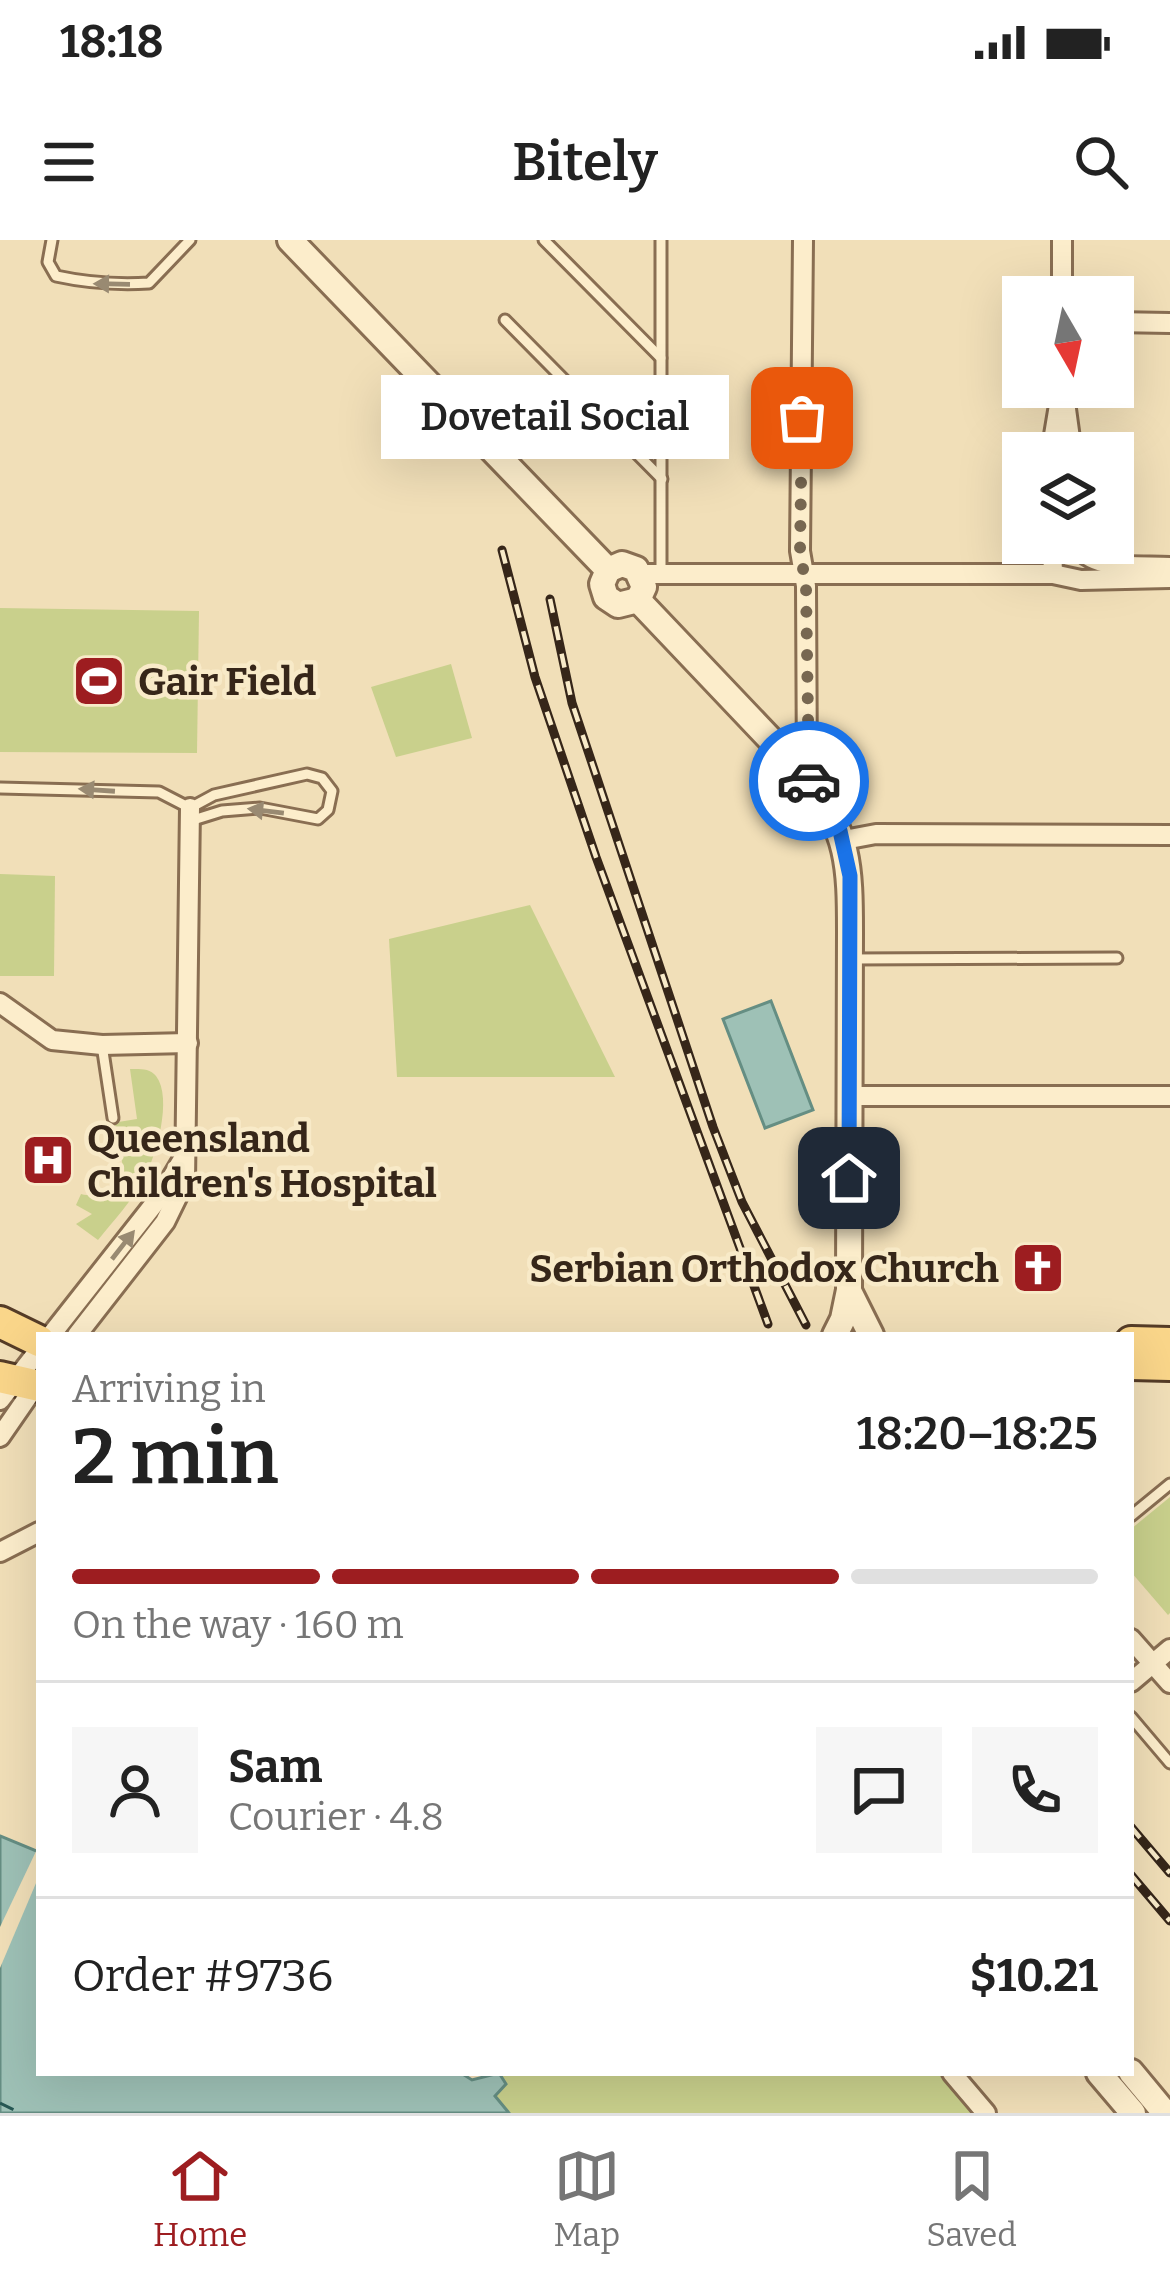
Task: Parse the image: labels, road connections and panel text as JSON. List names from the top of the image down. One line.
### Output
{"places":{"other":["Dovetail Social"],"sports":["Gair Field"],"hospital":["Queensland Children's Hospital"],"church":["Serbian Orthodox Church"]},"north":"bottom","page":{"status":"18:18","header":"Bitely","bubble":"Dovetail Social","heading":["2 min","Arriving in","18:20–18:25"],"panel":["Sam","Courier · 4.8","Order #9736","$10.21"],"bar":"On the way · 160 m","tabs":["Home","Map","Saved"]}}
